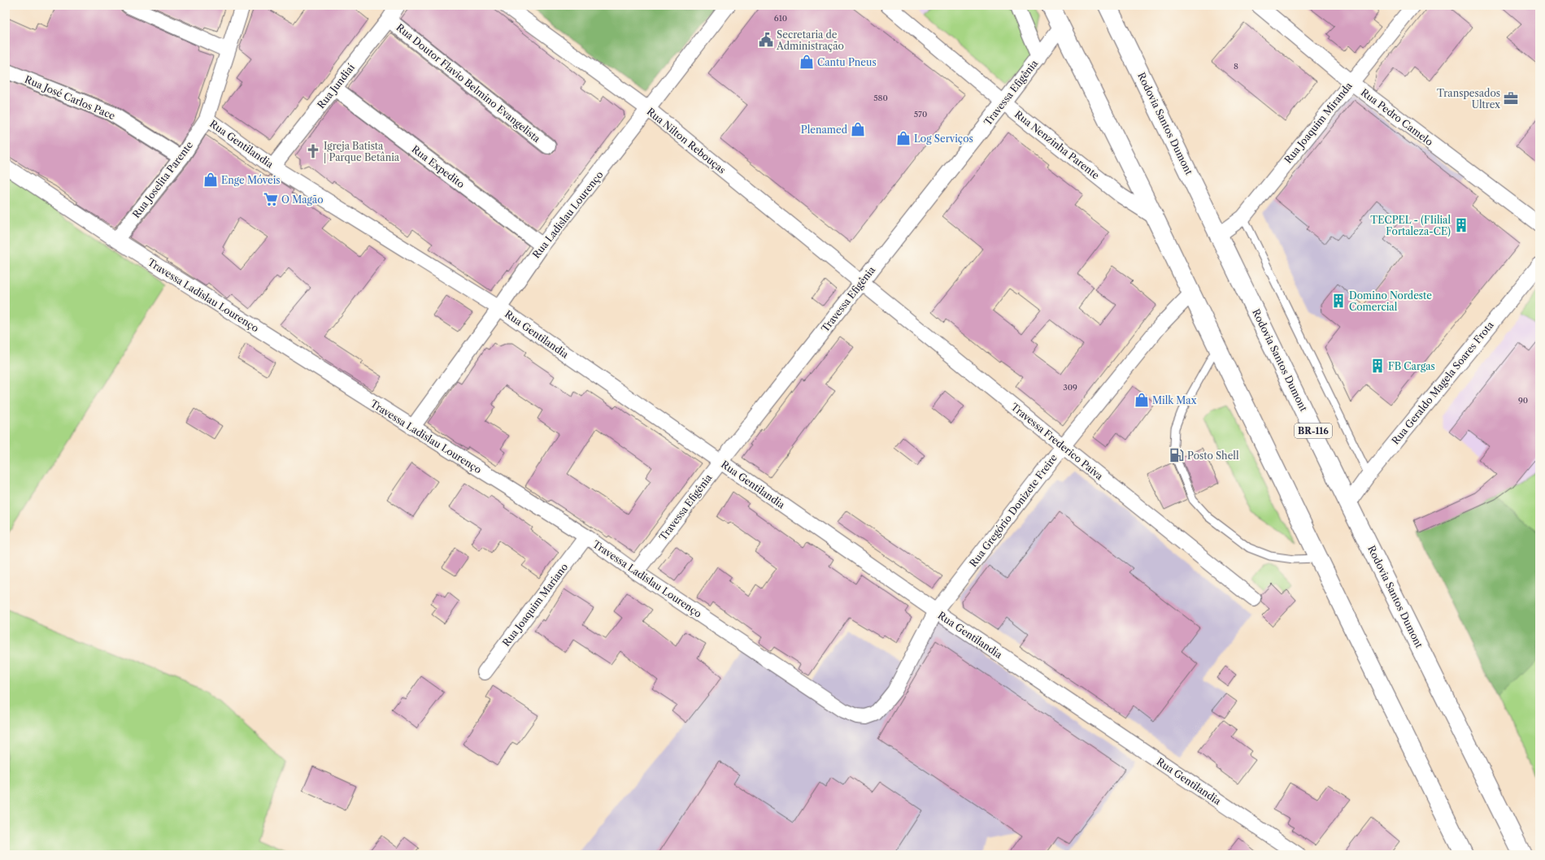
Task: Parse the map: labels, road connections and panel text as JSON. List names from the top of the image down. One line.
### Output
{"streets":{"highway":["Rodovia Santos Dumont","BR-116"],"street":["Rua Doutor Flavio Belmino Evangelista","Rua Jundiaí","Travessa Efigênia","Rua José Carlos Pace","Rua Pedro Camelo","Rua Joaquim Miranda","Rua Nilton Rebouças","Rua Gentilandia","Rua Nenzinha Parente","Rua Expedito","Rua Joselita Parente","Rua Ladislau Lourenço","Travessa Ladislau Lourenço","Rua Geraldo Magela Soares Frota","Travessa Frederico Paiva","Rua Gregório Donizete Freire","Rua Joaquim Mariano"]},"crossings":[["Rua Doutor Flavio Belmino Evangelista","Rua Jundiaí"],["Rua Jundiaí","Rua Gentilandia"],["Rua Jundiaí","Rua Expedito"],["Travessa Efigênia","Rua Nilton Rebouças"],["Travessa Efigênia","Rua Gentilandia"],["Travessa Efigênia","Rua Nenzinha Parente"],["Travessa Efigênia","Travessa Ladislau Lourenço"],["Travessa Efigênia","Travessa Frederico Paiva"],["Rua José Carlos Pace","Rua Joselita Parente"],["Rua Pedro Camelo","Rua Joaquim Miranda"],["Rua Joaquim Miranda","Rodovia Santos Dumont"],["Rodovia Santos Dumont","Rua Geraldo Magela Soares Frota"],["Rua Nilton Rebouças","Rua Ladislau Lourenço"],["Rua Nilton Rebouças","Travessa Frederico Paiva"],["Rua Gentilandia","Rua Joselita Parente"],["Rua Gentilandia","Rua Ladislau Lourenço"],["Rua Gentilandia","Rua Gregório Donizete Freire"],["Rua Expedito","Rua Ladislau Lourenço"],["Rua Joselita Parente","Travessa Ladislau Lourenço"],["Rua Ladislau Lourenço","Travessa Ladislau Lourenço"],["Travessa Ladislau Lourenço","Rua Gregório Donizete Freire"],["Travessa Ladislau Lourenço","Rua Joaquim Mariano"],["Travessa Frederico Paiva","Rua Gregório Donizete Freire"]],"places":{"public building":["Secretaria de Administração"],"shop":["Cantu Pneus","Plenamed","Log Serviços","Enge Móveis","Milk Max"],"office":["Transpesados Ultrex"],"church":["Igreja Batista | Parque Betânia"],"supermarket":["O Magão"],"building":["TECPEL - (FIilial Fortaleza-CE)","Domino Nordeste Comercial","FB Cargas"],"fuel station":["Posto Shell"]},"house_numbers":["610","8","580","570","309","90"]}
